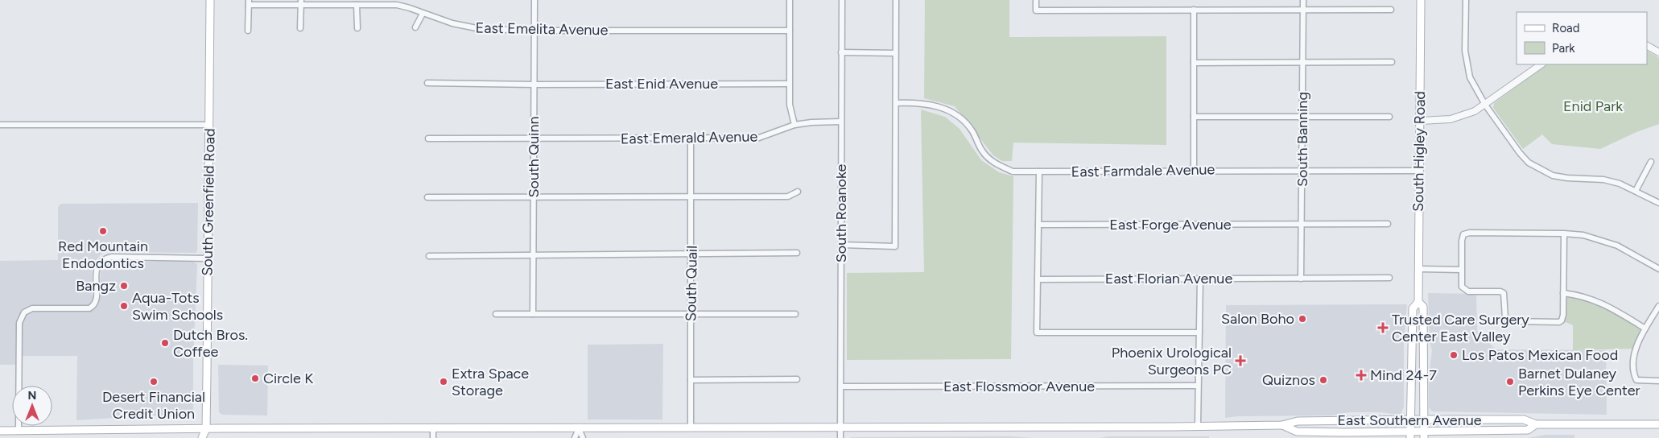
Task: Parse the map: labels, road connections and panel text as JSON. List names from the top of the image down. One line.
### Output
{"streets":{"main road":["South Higley Road","South Greenfield Road","East Southern Avenue"],"street":["East Emelita Avenue","East Enid Avenue","East Emerald Avenue","South Banning","South Quinn","East Farmdale Avenue","South Roanoke","East Forge Avenue","East Florian Avenue","South Quail","East Flossmoor Avenue"]},"crossings":[["East Emelita Avenue","South Quinn"],["East Enid Avenue","South Quinn"],["East Emerald Avenue","South Quinn"],["East Emerald Avenue","South Roanoke"],["East Emerald Avenue","South Quail"],["South Banning","East Farmdale Avenue"],["South Banning","East Forge Avenue"],["South Banning","East Florian Avenue"],["South Higley Road","East Farmdale Avenue"],["South Higley Road","East Southern Avenue"],["South Greenfield Road","East Southern Avenue"],["South Roanoke","East Flossmoor Avenue"],["South Roanoke","East Southern Avenue"],["South Quail","East Southern Avenue"]],"parks":["Enid Park"],"places":{"other":["Red Mountain Endodontics","Bangz","Aqua-Tots Swim Schools","Salon Boho","Dutch Bros. Coffee","Los Patos Mexican Food","Circle K","Quiznos","Desert Financial Credit Union","Extra Space Storage","Barnet Dulaney Perkins Eye Center"],"health":["Trusted Care Surgery Center East Valley","Phoenix Urological Surgeons PC","Mind 24-7"]},"legend":["Road","Park"],"north":"top"}
